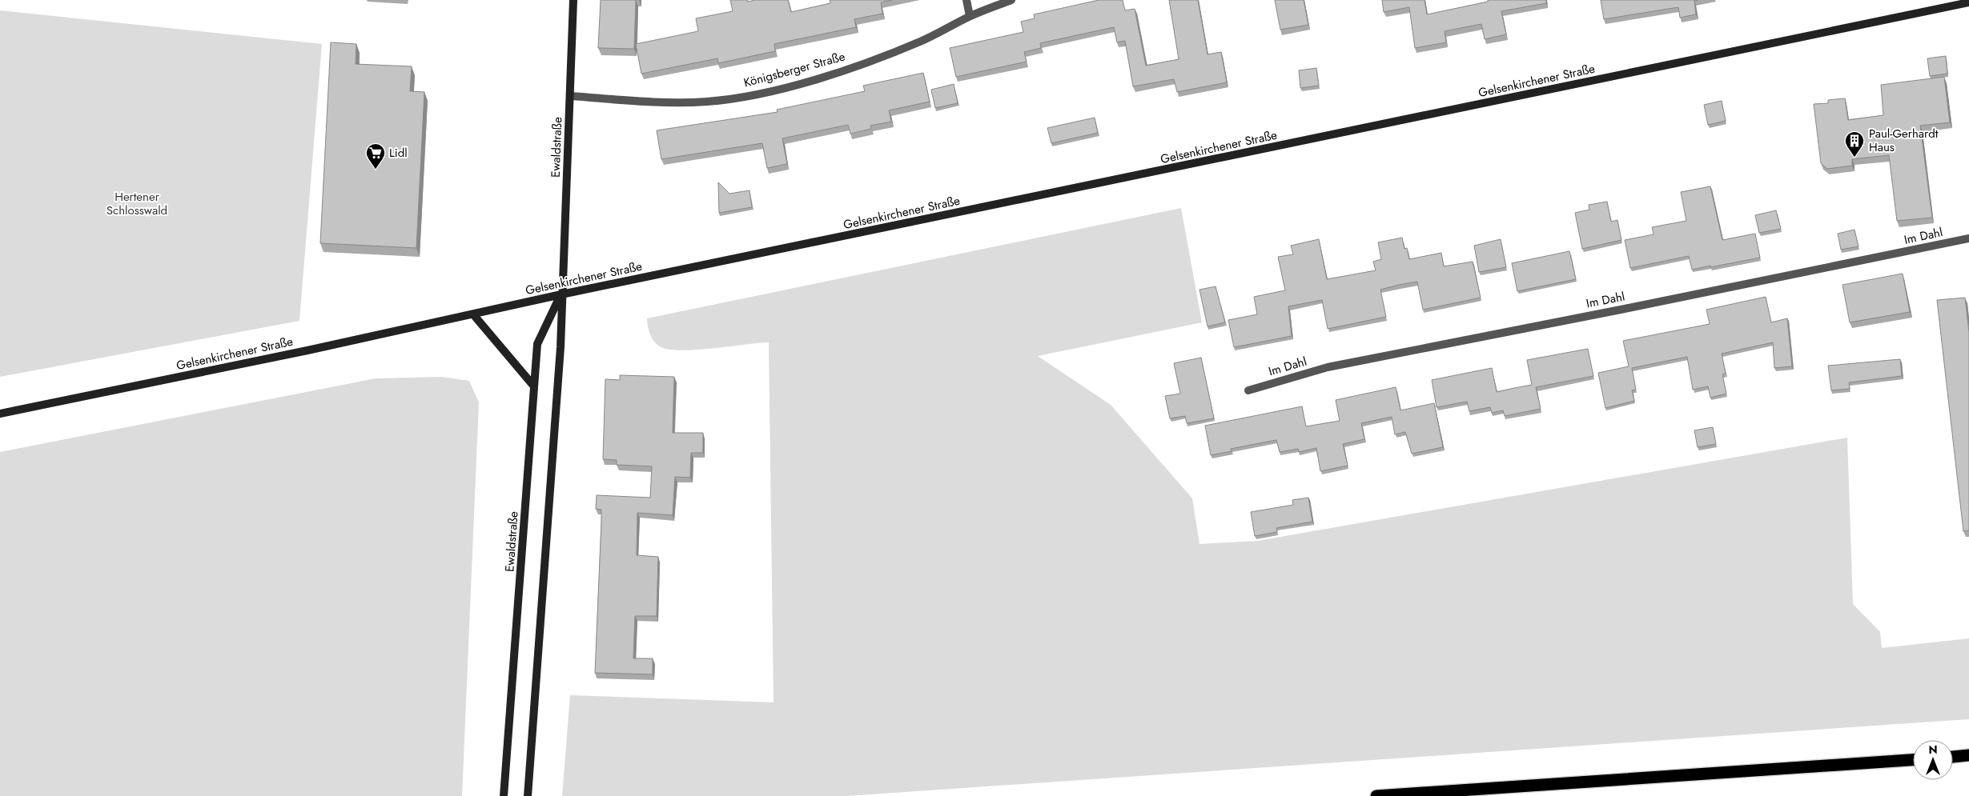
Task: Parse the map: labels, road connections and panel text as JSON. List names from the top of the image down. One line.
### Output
{"streets":{"main road":["Gelsenkirchener Straße","Ewaldstraße"],"street":["Königsberger Straße","Im Dahl"]},"crossings":[["Königsberger Straße","Ewaldstraße"],["Gelsenkirchener Straße","Ewaldstraße"]],"parks":["Hertener Schlosswald"],"places":{"building":["Paul-Gerhardt Haus"],"supermarket":["Lidl"]},"north":"top"}
